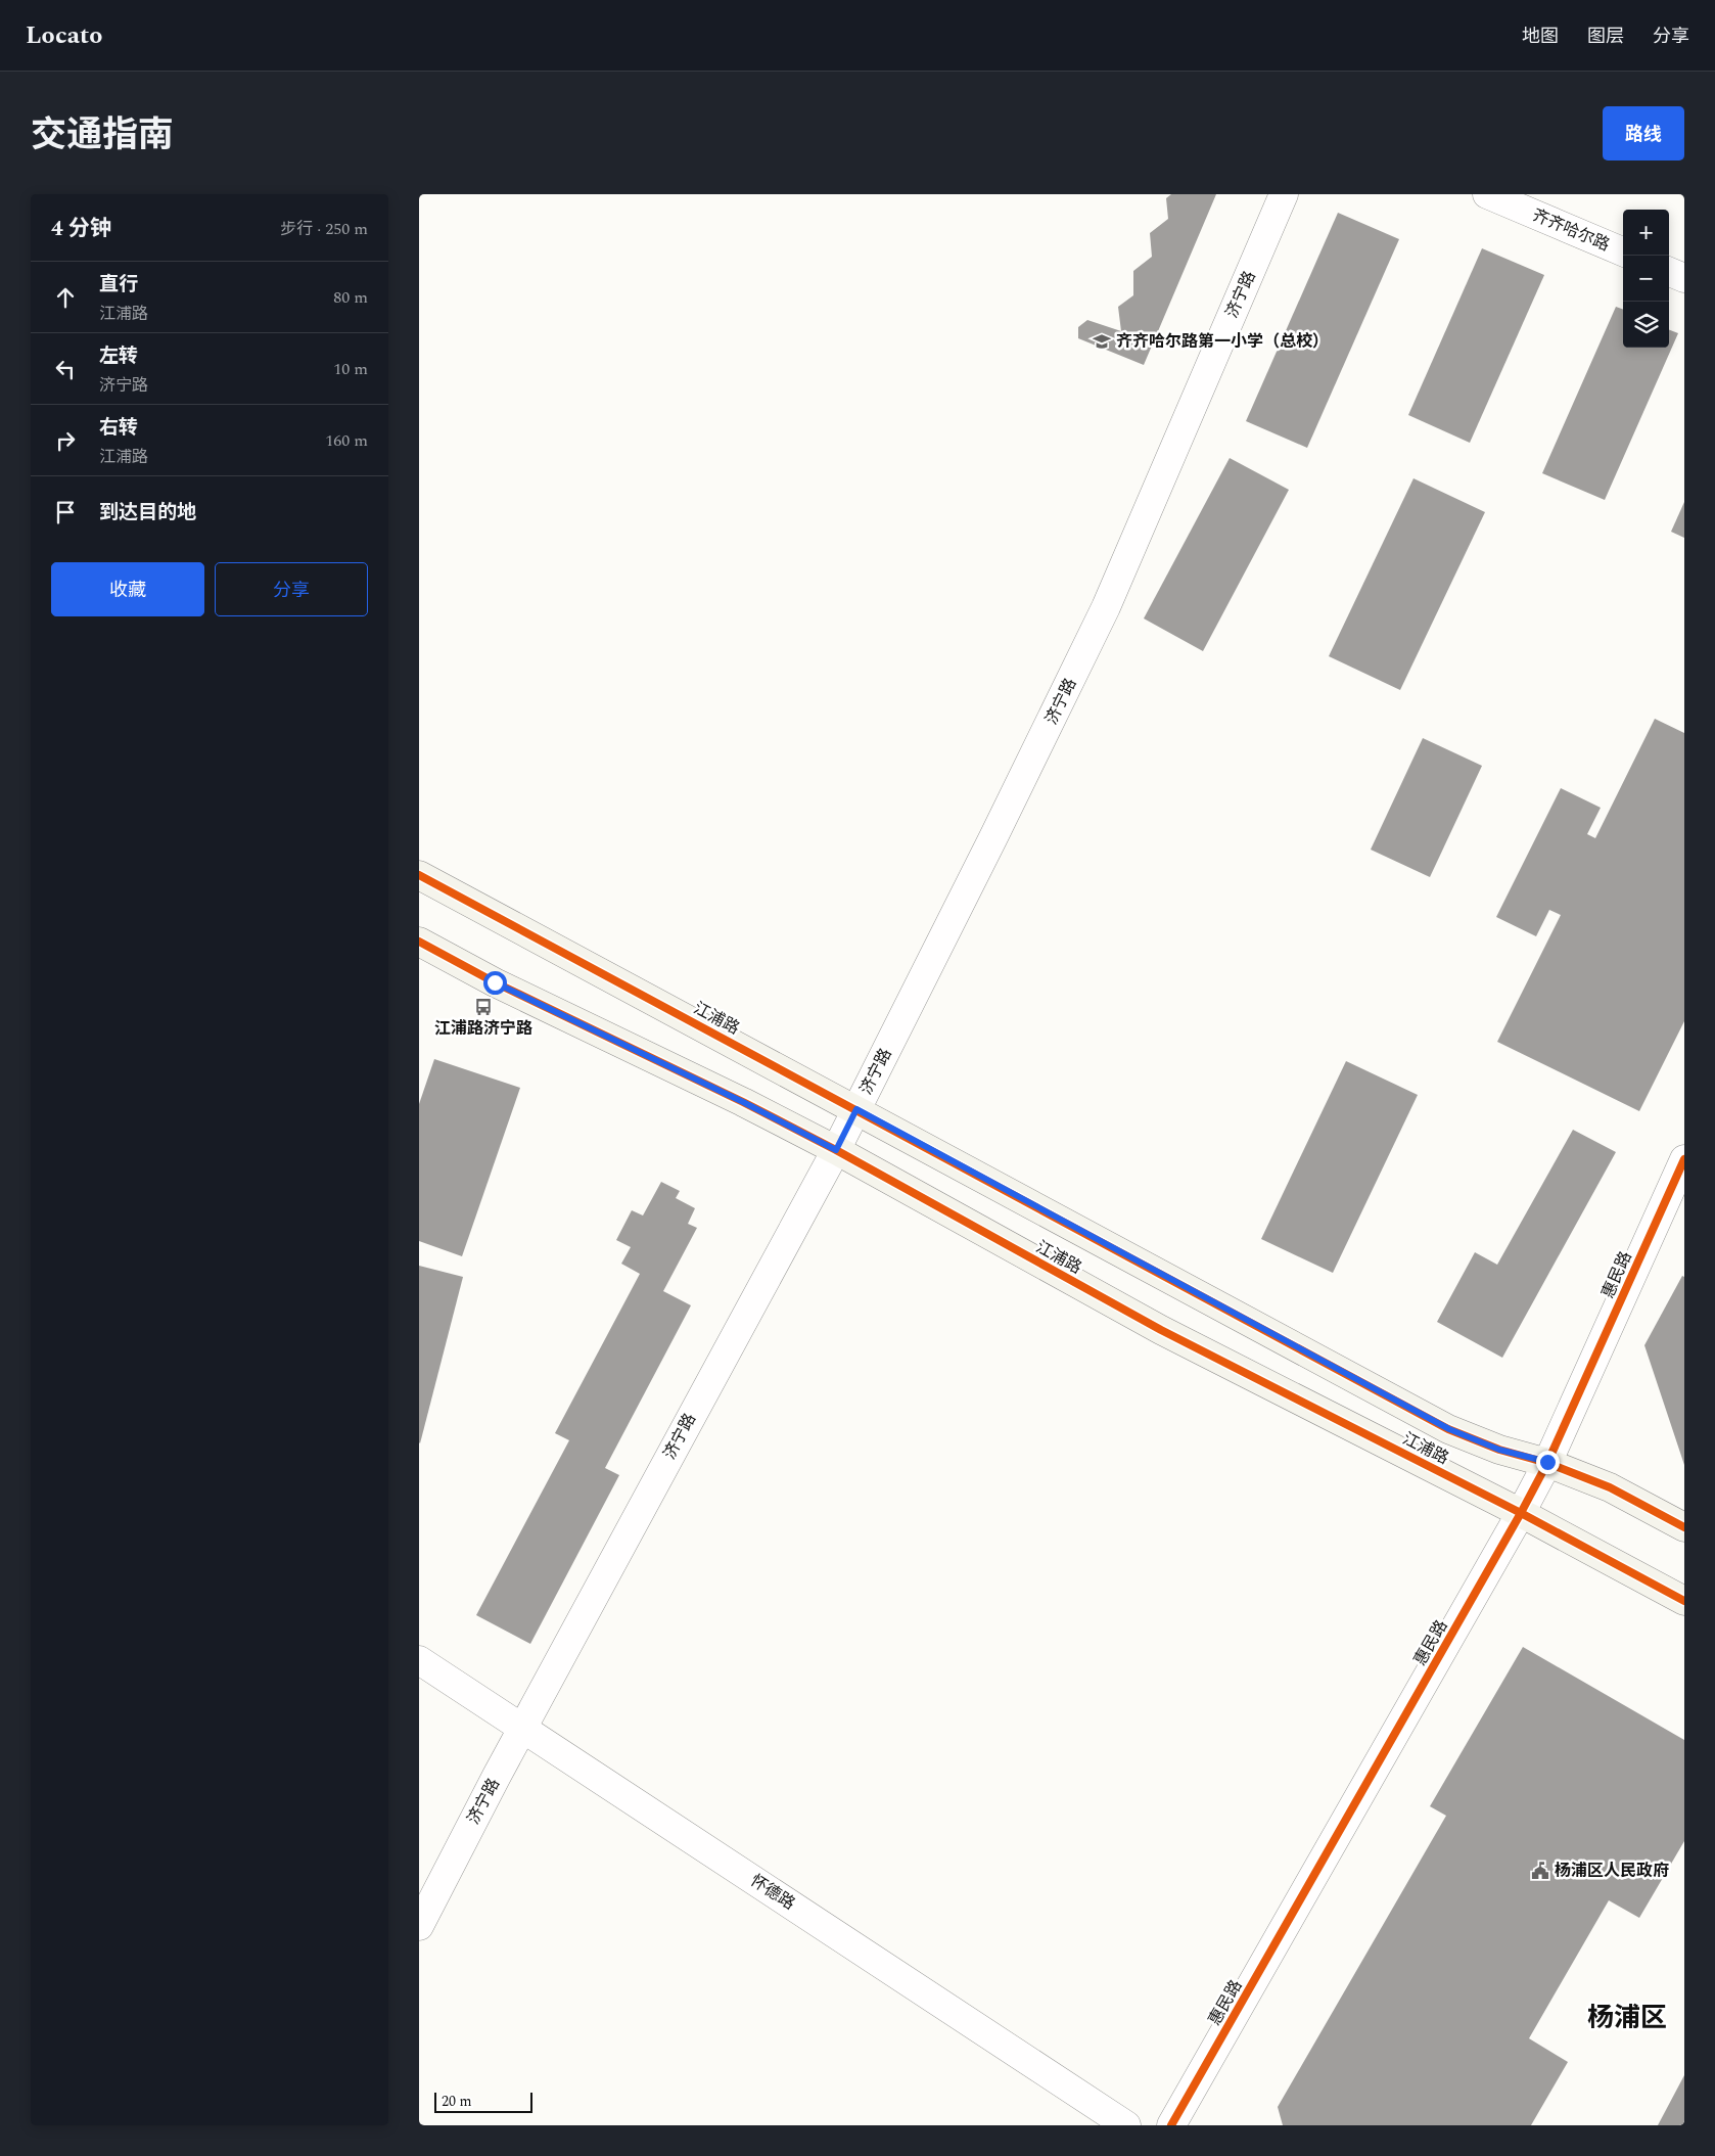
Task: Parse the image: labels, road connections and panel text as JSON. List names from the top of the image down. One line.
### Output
{"streets":{"main road":["江浦路"],"street":["齐齐哈尔路","济宁路","惠民路","怀德路"]},"crossings":[["济宁路","江浦路"],["济宁路","怀德路"],["江浦路","惠民路"]],"districts":["杨浦区"],"places":{"school or university":["齐齐哈尔路第一小学（总校）"],"bus stop":["江浦路济宁路"],"public building":["杨浦区人民政府"]},"scale_bar":"20 m","page":{"header":"Locato","nav":["地图","图层","分享"],"title":"交通指南","buttons":["路线",["收藏","分享"]],"heading":["4 分钟","步行 · 250 m"],"map_buttons":["+","−"],"list":[["直行","江浦路","80 m"],["左转","济宁路","10 m"],["右转","江浦路","160 m"],"到达目的地"],"scale":"20 m"}}
